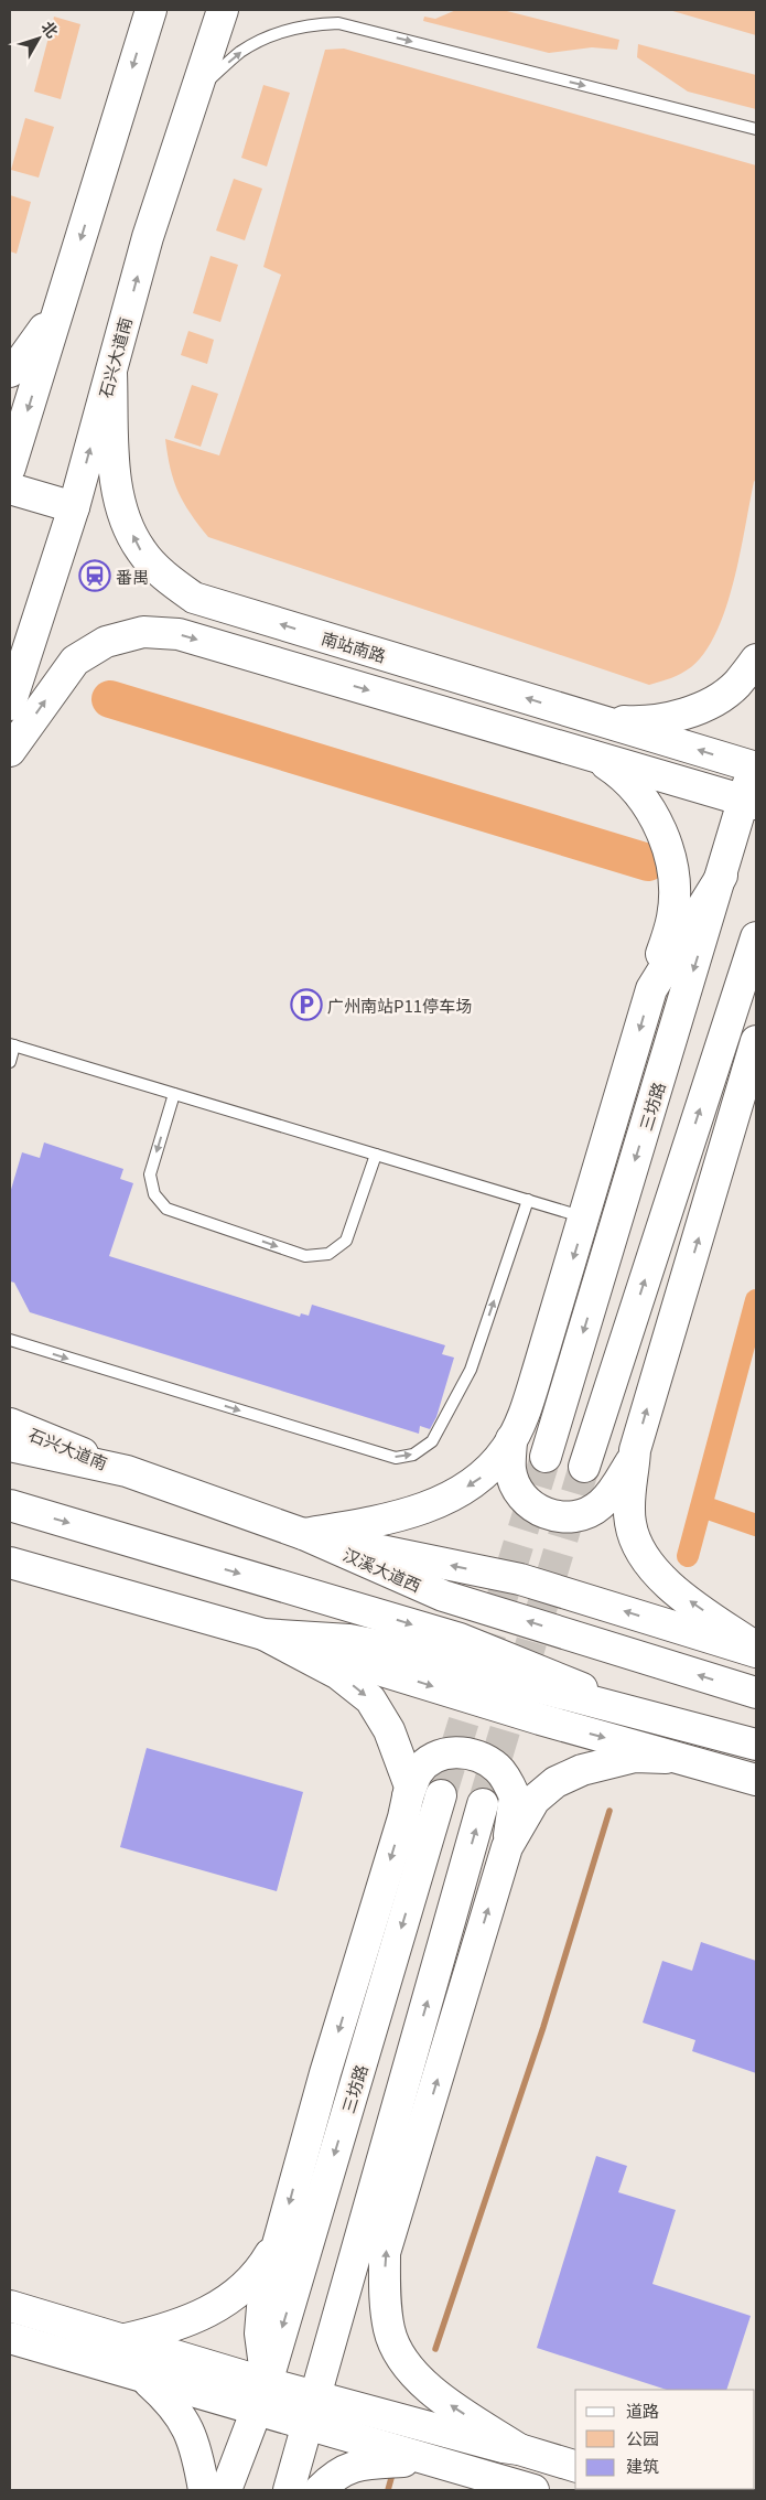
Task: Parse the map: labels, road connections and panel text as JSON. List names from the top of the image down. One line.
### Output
{"streets":{"main road":["石兴大道南","南站南路","三坊路","汉溪大道西"]},"crossings":[["石兴大道南","南站南路"],["石兴大道南","汉溪大道西"],["南站南路","三坊路"]],"one_way":["南站南路"],"places":{"station":["番禺"],"parking":["广州南站P11停车场"]},"legend":["道路","公园","建筑"],"north":"top right"}
